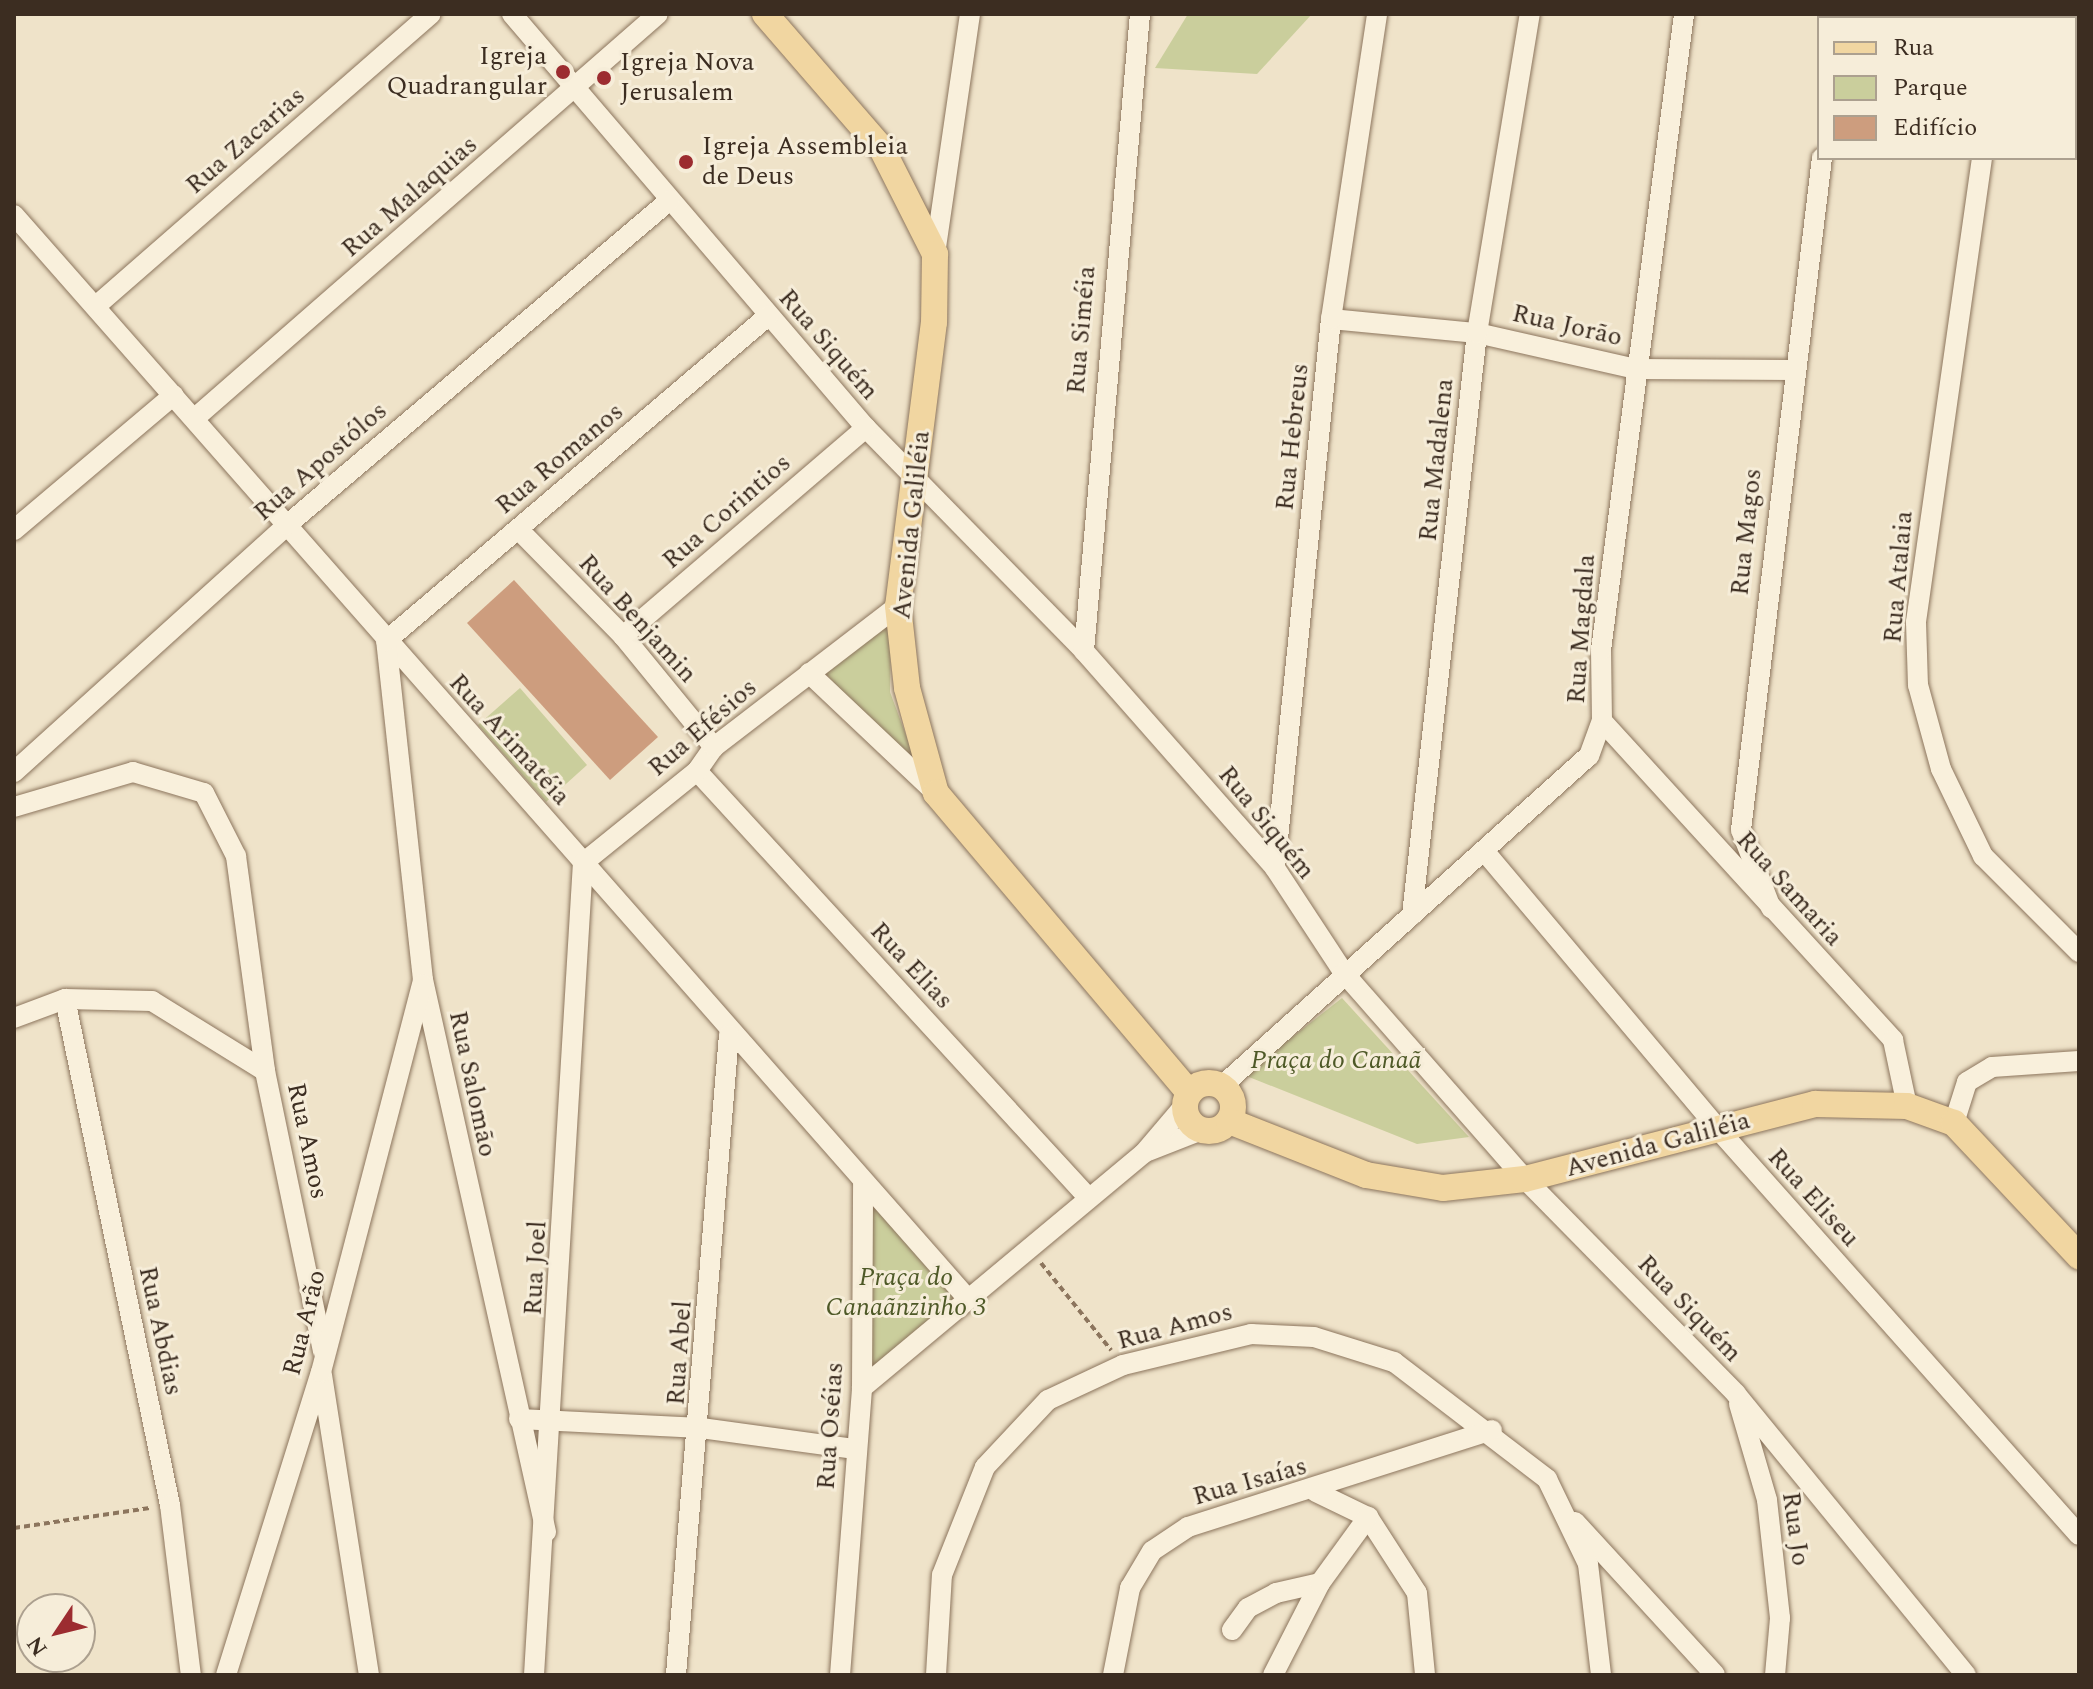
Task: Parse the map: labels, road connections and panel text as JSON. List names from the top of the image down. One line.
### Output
{"streets":{"main road":["Avenida Galiléia"],"street":["Rua Zacarias","Rua Malaquias","Rua Jorão","Rua Siméia","Rua Siquém","Rua Hebreus","Rua Romanos","Rua Madalena","Rua Apostólos","Rua Corintios","Rua Magos","Rua Atalaia","Rua Benjamin","Rua Magdala","Rua Efésios","Rua Arimatéia","Rua Samaria","Rua Elias","Rua Salomão","Rua Amos","Rua Eliseu","Rua Joel","Rua Arão","Rua Abdias","Rua Abel","Rua Oséias","Rua Isaías","Rua Jo"]},"crossings":[["Rua Zacarias","Rua Arimatéia"],["Rua Malaquias","Rua Siquém"],["Rua Malaquias","Rua Arimatéia"],["Rua Jorão","Rua Hebreus"],["Rua Jorão","Rua Madalena"],["Rua Jorão","Rua Magos"],["Rua Jorão","Rua Magdala"],["Rua Siméia","Rua Siquém"],["Rua Siquém","Rua Hebreus"],["Rua Siquém","Rua Romanos"],["Rua Siquém","Rua Apostólos"],["Rua Siquém","Rua Corintios"],["Rua Siquém","Avenida Galiléia"],["Rua Siquém","Rua Magdala"],["Rua Siquém","Rua Jo"],["Rua Romanos","Rua Benjamin"],["Rua Romanos","Rua Arimatéia"],["Rua Romanos","Rua Salomão"],["Rua Madalena","Rua Magdala"],["Rua Apostólos","Rua Arimatéia"],["Rua Corintios","Rua Benjamin"],["Avenida Galiléia","Rua Magdala"],["Avenida Galiléia","Rua Efésios"],["Avenida Galiléia","Rua Samaria"],["Avenida Galiléia","Rua Eliseu"],["Rua Magos","Rua Samaria"],["Rua Benjamin","Rua Efésios"],["Rua Magdala","Rua Samaria"],["Rua Magdala","Rua Eliseu"],["Rua Efésios","Rua Arimatéia"],["Rua Efésios","Rua Elias"],["Rua Efésios","Rua Joel"],["Rua Arimatéia","Rua Salomão"],["Rua Arimatéia","Rua Joel"],["Rua Arimatéia","Rua Abel"],["Rua Arimatéia","Rua Oséias"],["Rua Salomão","Rua Joel"],["Rua Salomão","Rua Arão"],["Rua Amos","Rua Arão"],["Rua Amos","Rua Abdias"],["Rua Amos","Rua Isaías"]],"parks":["Praça do Canaã","Praça do Canaãnzinho 3"],"places":["Igreja Quadrangular","Igreja Nova Jerusalem","Igreja Assembleia de Deus"],"legend":["Rua","Parque","Edifício"],"north":"bottom left"}
